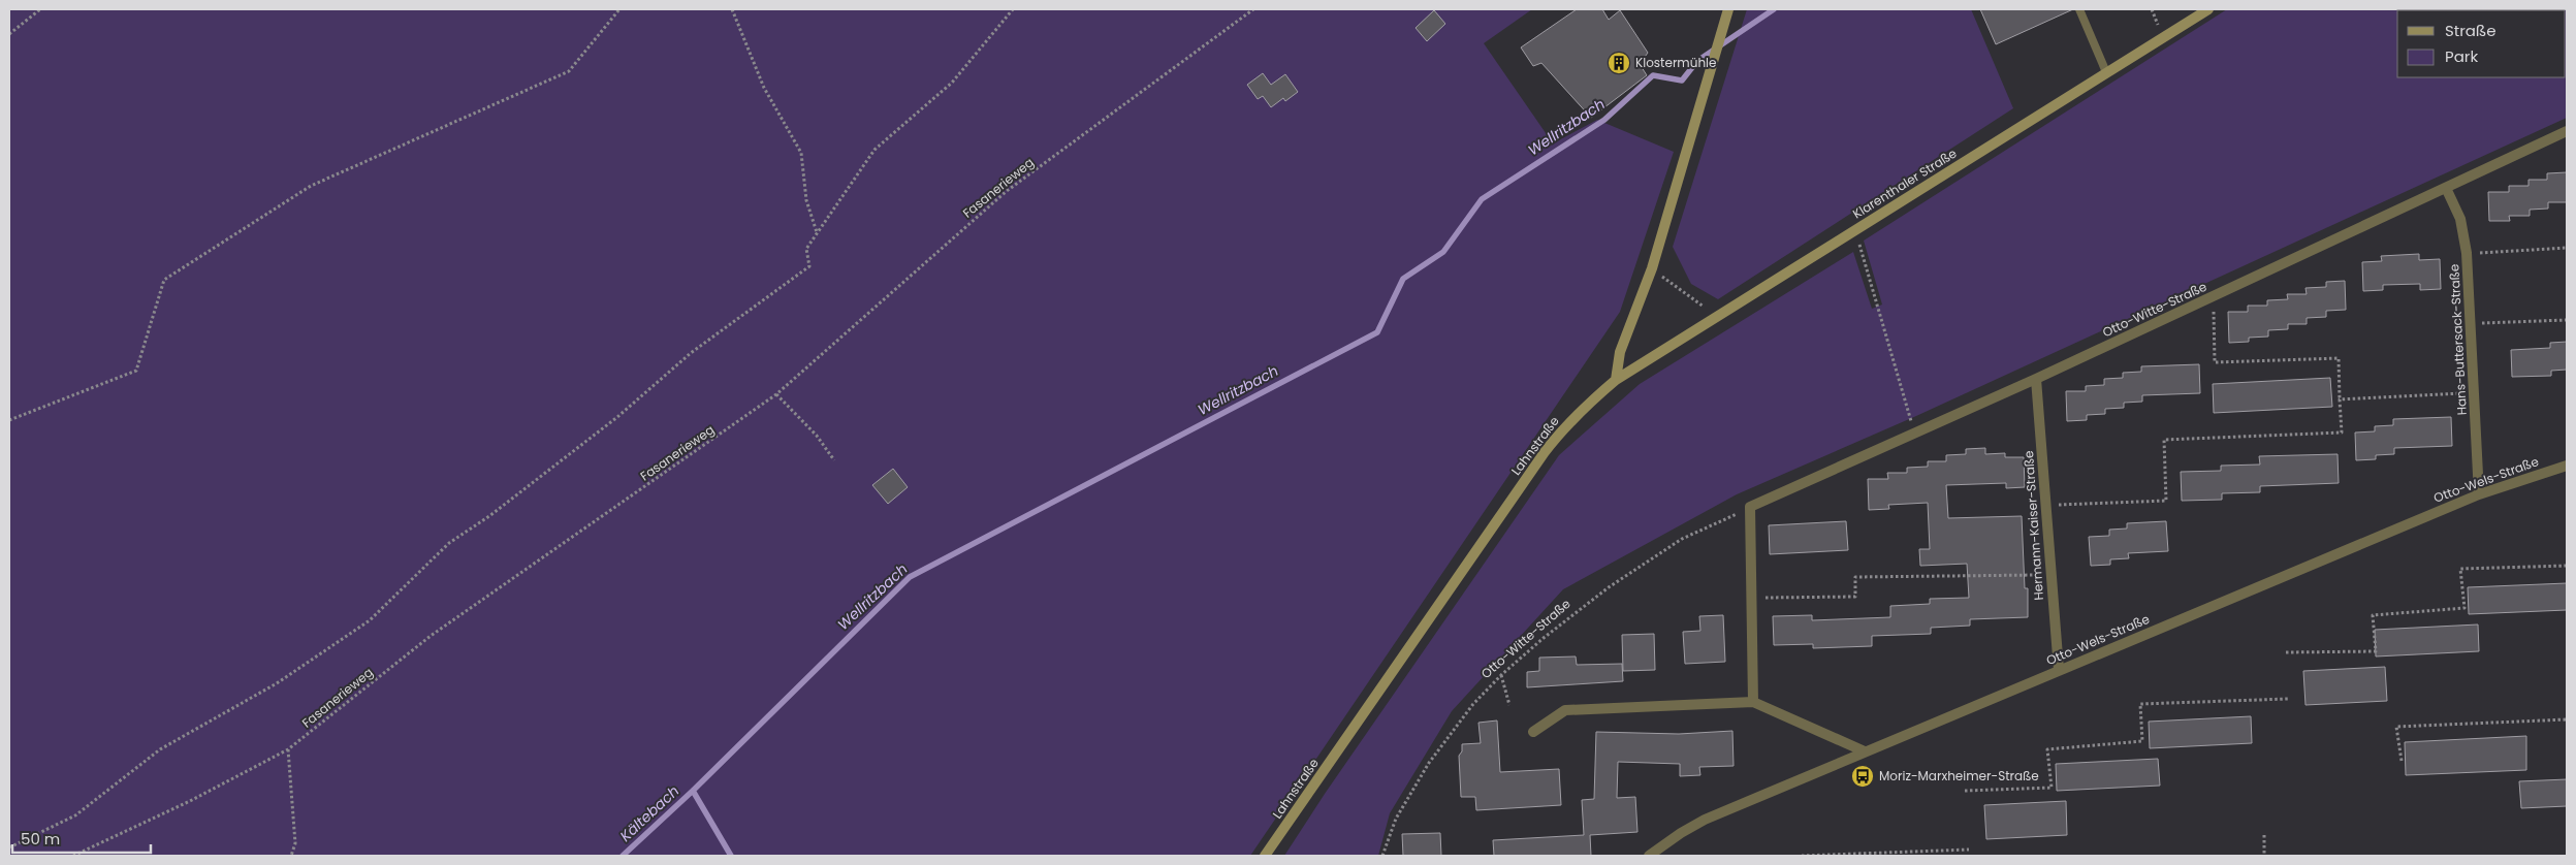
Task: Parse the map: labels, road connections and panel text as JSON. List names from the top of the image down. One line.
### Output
{"streets":{"main road":["Klarenthaler Straße","Lahnstraße"],"street":["Otto-Witte-Straße","Hans-Buttersack-Straße","Otto-Wels-Straße","Hermann-Kaiser-Straße"],"path":["Fasanerieweg"]},"crossings":[["Klarenthaler Straße","Lahnstraße"],["Otto-Witte-Straße","Hans-Buttersack-Straße"],["Otto-Witte-Straße","Hermann-Kaiser-Straße"],["Hans-Buttersack-Straße","Otto-Wels-Straße"],["Otto-Wels-Straße","Hermann-Kaiser-Straße"]],"water":["Wellritzbach","Kältebach"],"places":{"building":["Klostermühle"],"bus stop":["Moriz-Marxheimer-Straße"]},"legend":["Straße","Park"],"scale_bar":"50 m"}
